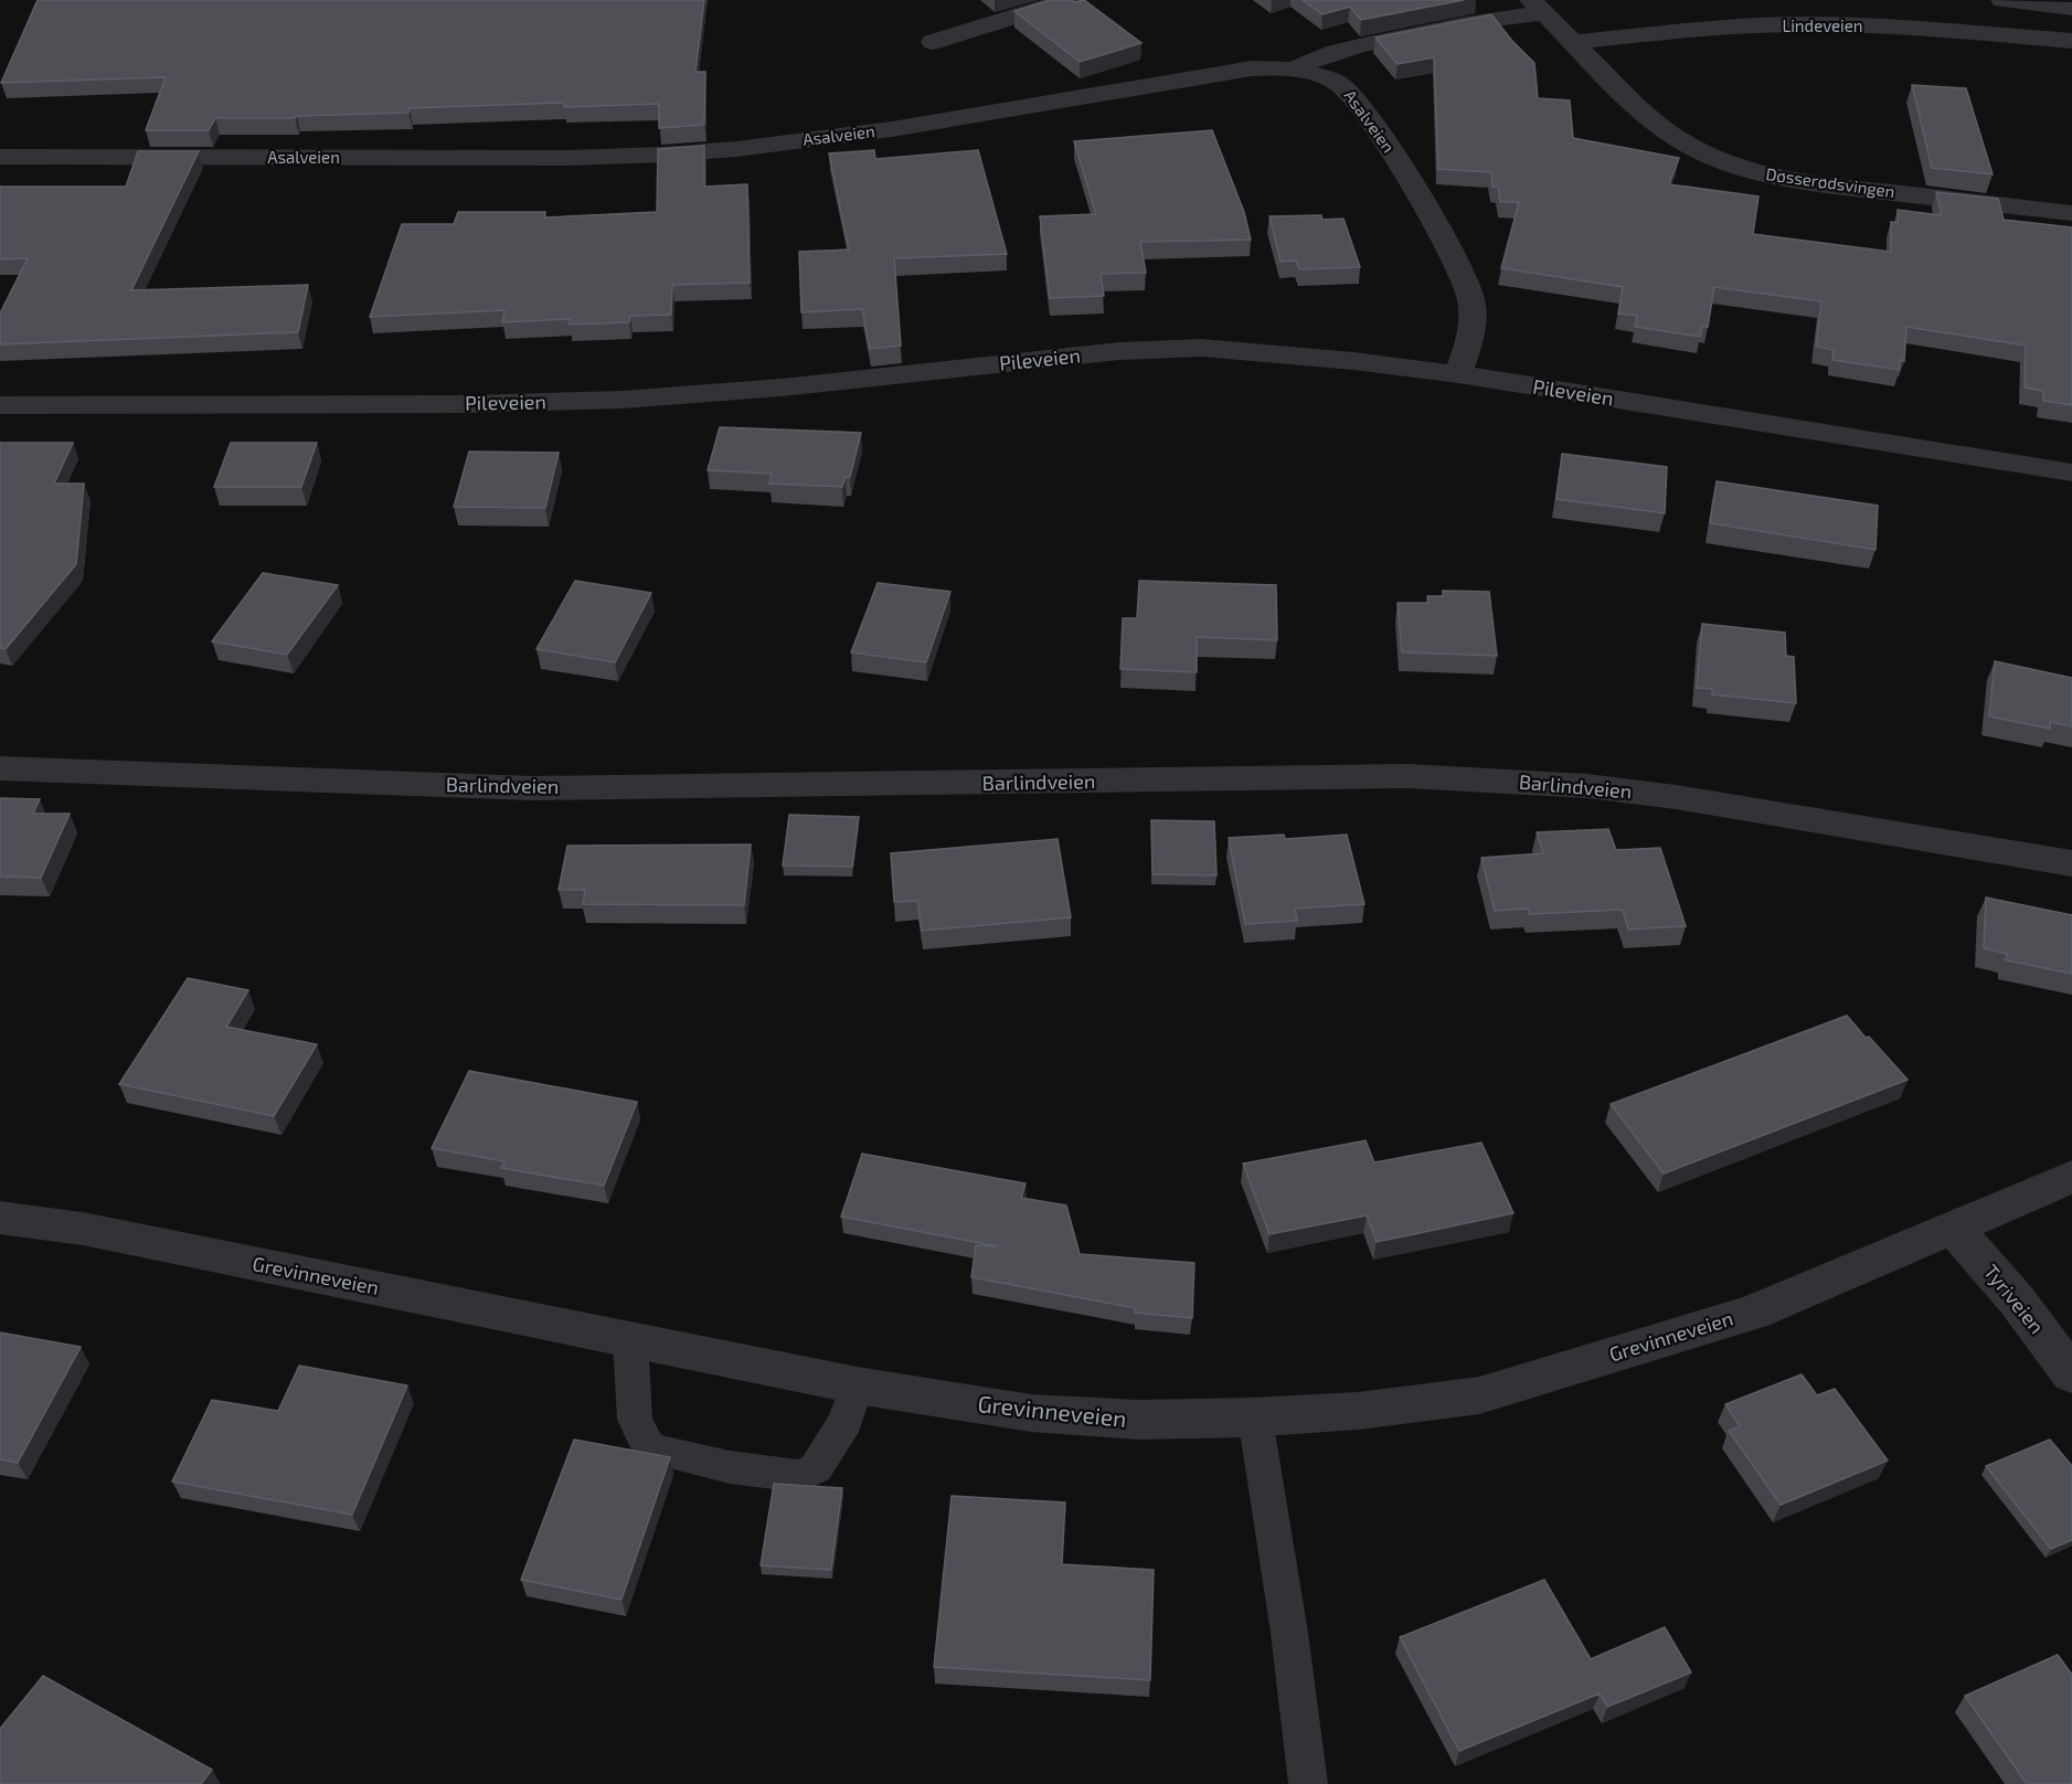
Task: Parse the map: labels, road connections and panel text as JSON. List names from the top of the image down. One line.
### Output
{"streets":{"street":["Lindeveien","Asalveien","Døsserødsvingen","Pileveien","Barlindveien","Grevinneveien","Tyriveien"]},"crossings":[["Lindeveien","Døsserødsvingen"],["Asalveien","Pileveien"],["Grevinneveien","Tyriveien"]]}
